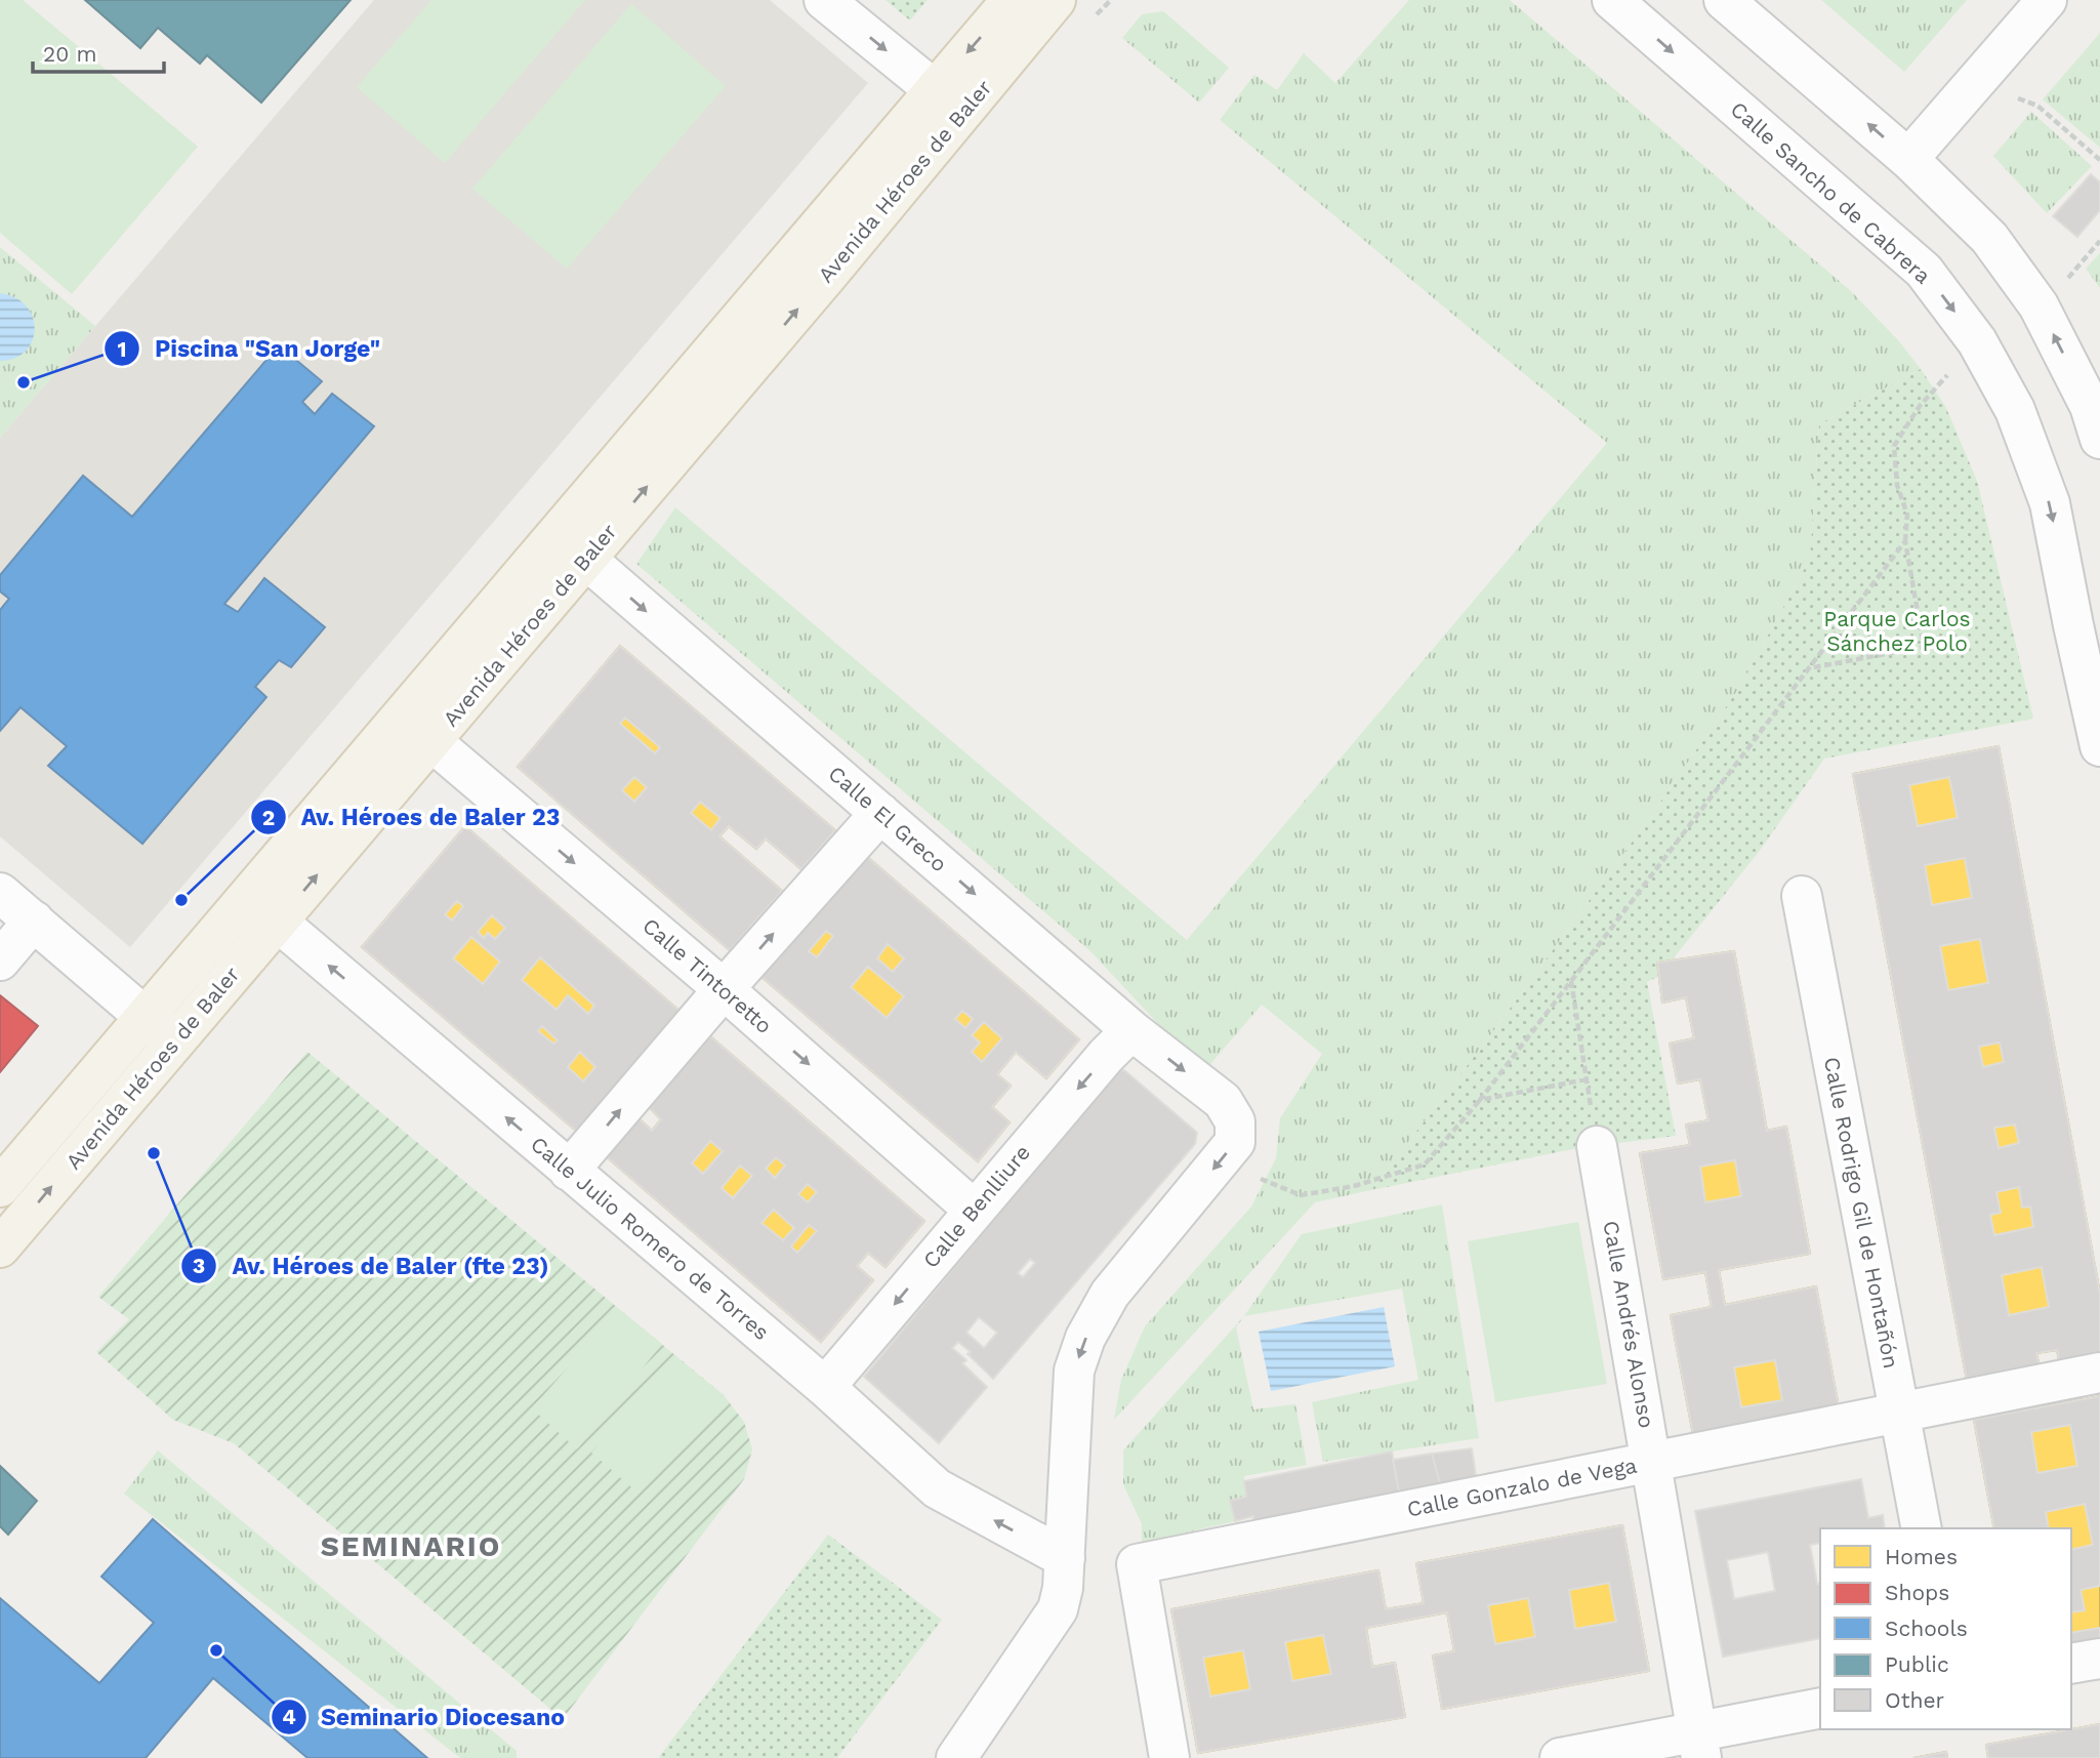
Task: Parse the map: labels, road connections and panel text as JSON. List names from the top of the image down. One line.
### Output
{"streets":{"main road":["Avenida Héroes de Baler"],"street":["Calle Sancho de Cabrera","Calle El Greco","Calle Tintoretto","Calle Benlliure","Calle Rodrigo Gil de Hontañón","Calle Julio Romero de Torres","Calle Andrés Alonso","Calle Gonzalo de Vega"]},"crossings":[["Avenida Héroes de Baler","Calle El Greco"],["Avenida Héroes de Baler","Calle Tintoretto"],["Avenida Héroes de Baler","Calle Julio Romero de Torres"],["Calle El Greco","Calle Benlliure"],["Calle Tintoretto","Calle Benlliure"],["Calle Benlliure","Calle Julio Romero de Torres"],["Calle Rodrigo Gil de Hontañón","Calle Gonzalo de Vega"],["Calle Andrés Alonso","Calle Gonzalo de Vega"]],"one_way":["Calle El Greco","Calle Tintoretto","Calle Julio Romero de Torres"],"districts":["SEMINARIO"],"parks":["Parque Carlos Sánchez Polo"],"places":["Piscina \"San Jorge\"","Av. Héroes de Baler 23","Av. Héroes de Baler (fte 23)","Seminario Diocesano"],"legend":["Homes","Shops","Schools","Public","Other"],"scale_bar":"20 m"}
